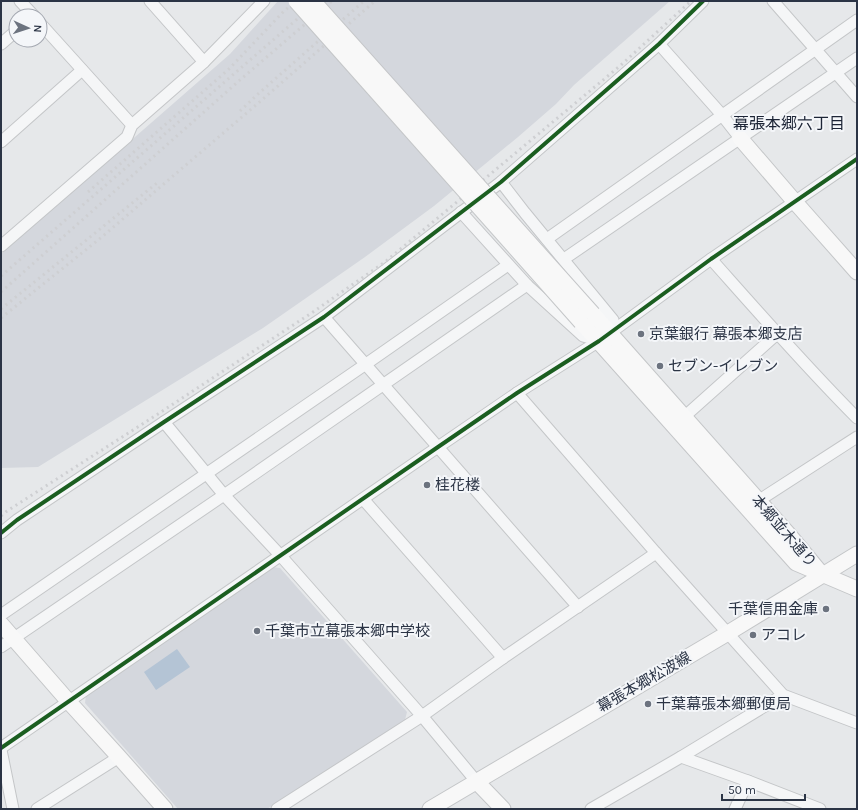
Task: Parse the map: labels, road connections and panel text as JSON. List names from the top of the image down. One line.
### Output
{"streets":{"street":["本郷並木通り","幕張本郷松波線"]},"crossings":[["本郷並木通り","幕張本郷松波線"]],"districts":["幕張本郷六丁目"],"places":["京葉銀行 幕張本郷支店","セブン-イレブン","桂花楼","千葉信用金庫","千葉市立幕張本郷中学校","アコレ","千葉幕張本郷郵便局"],"scale_bar":"50 m","north":"right"}
